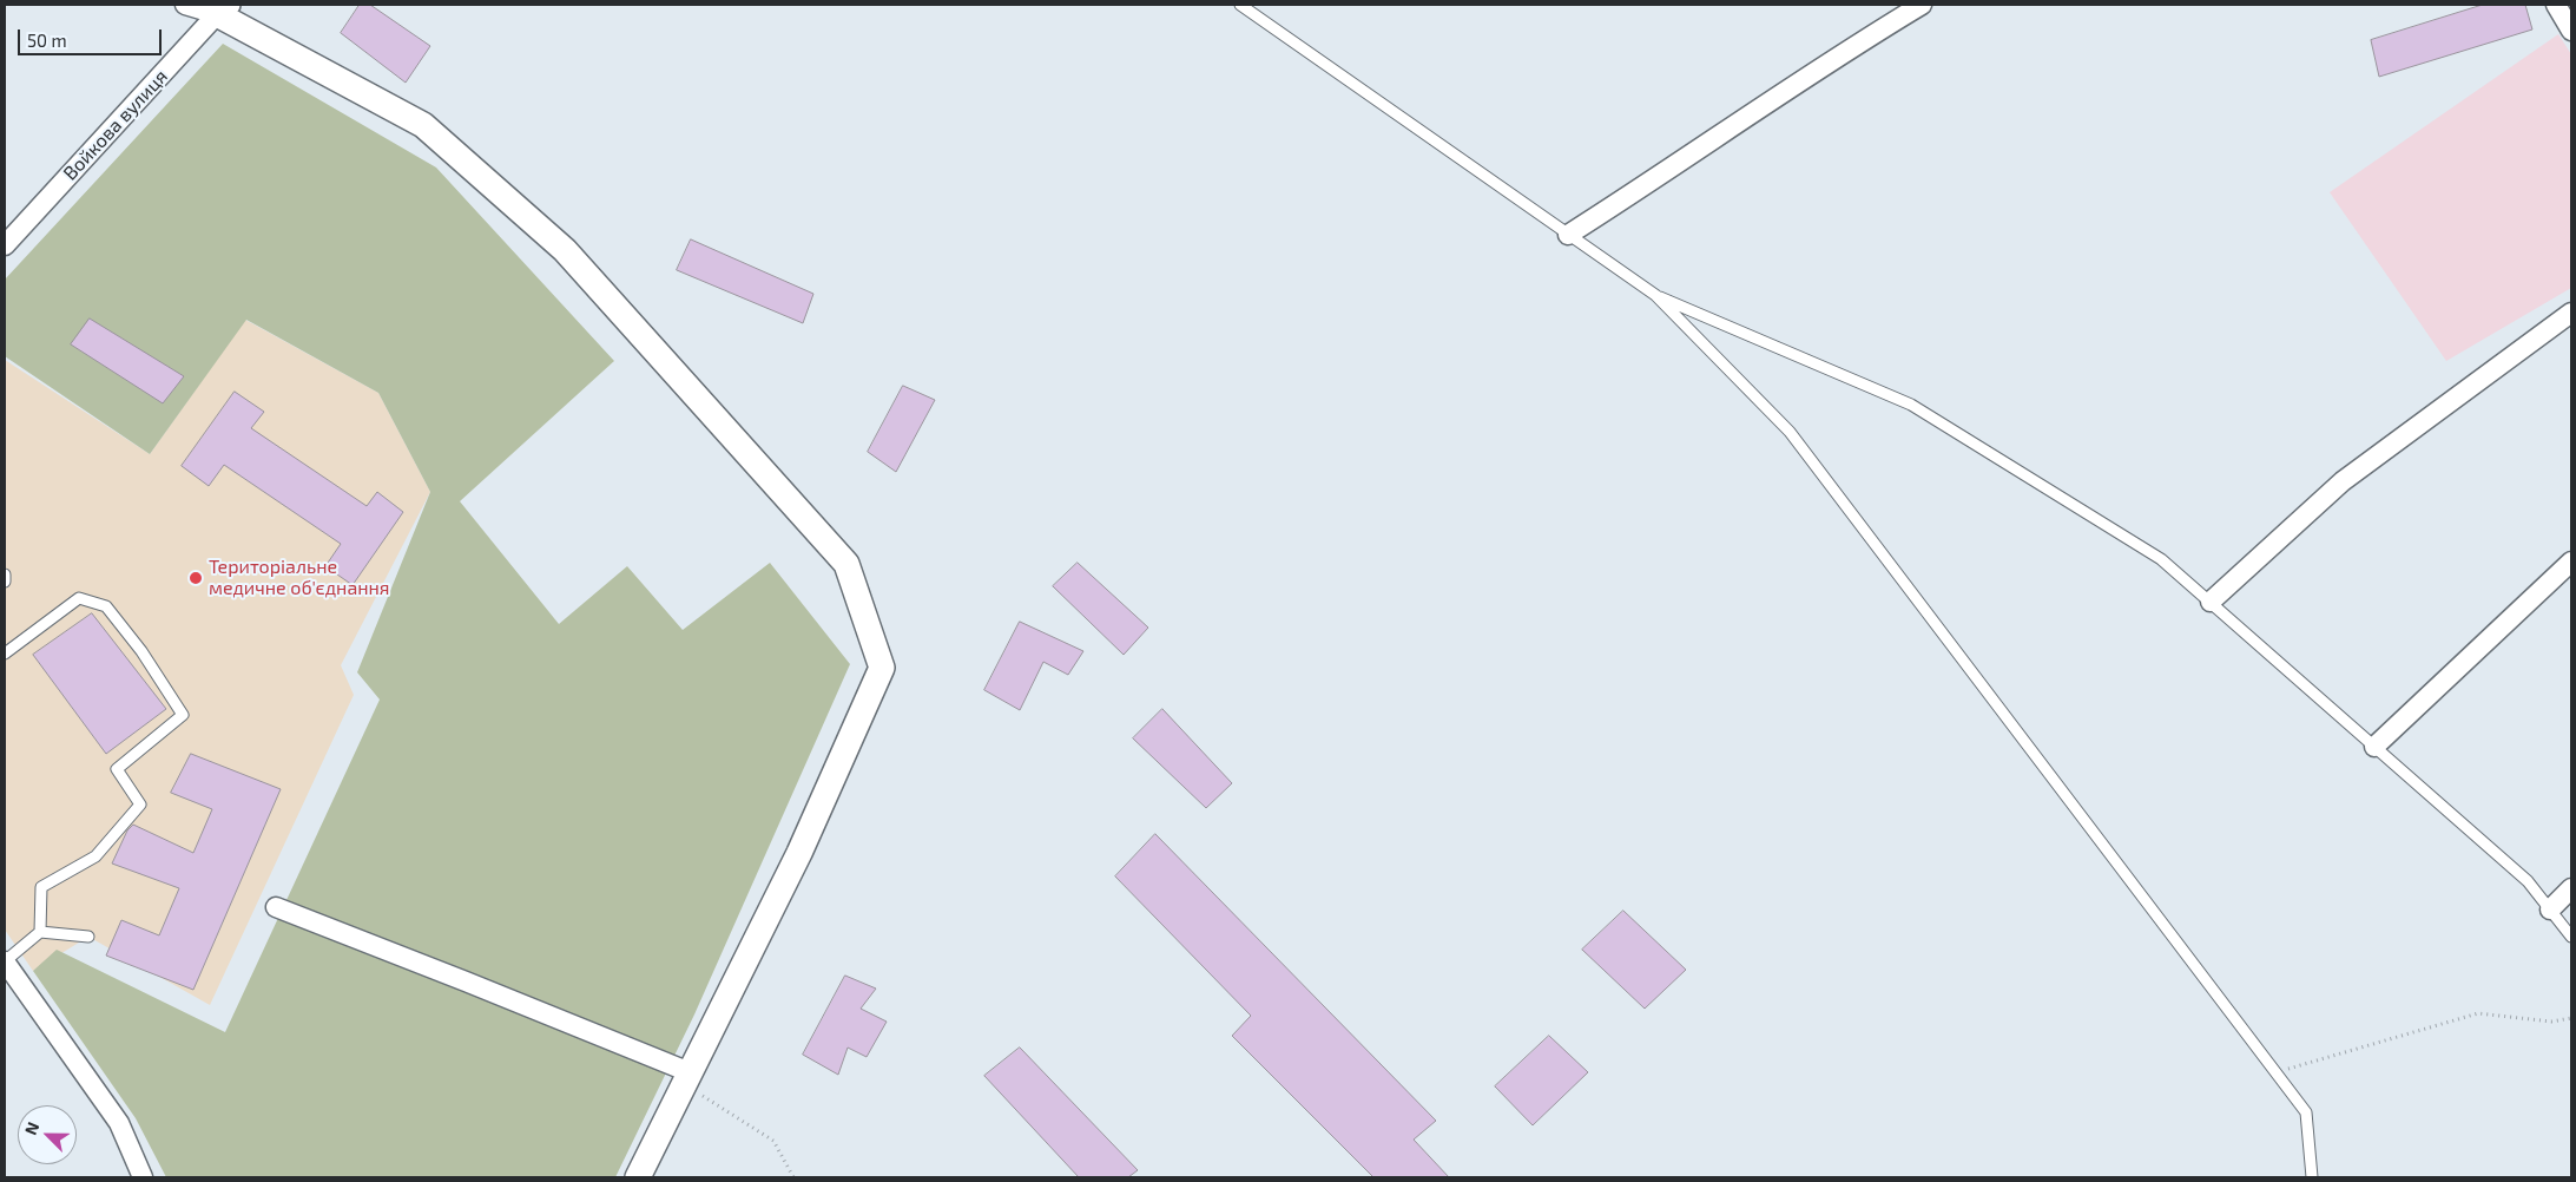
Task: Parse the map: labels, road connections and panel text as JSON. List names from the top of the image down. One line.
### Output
{"streets":{"street":["Войкова вулиця"]},"places":["Територіальне медичне об'єднання"],"scale_bar":"50 m","north":"top left"}
